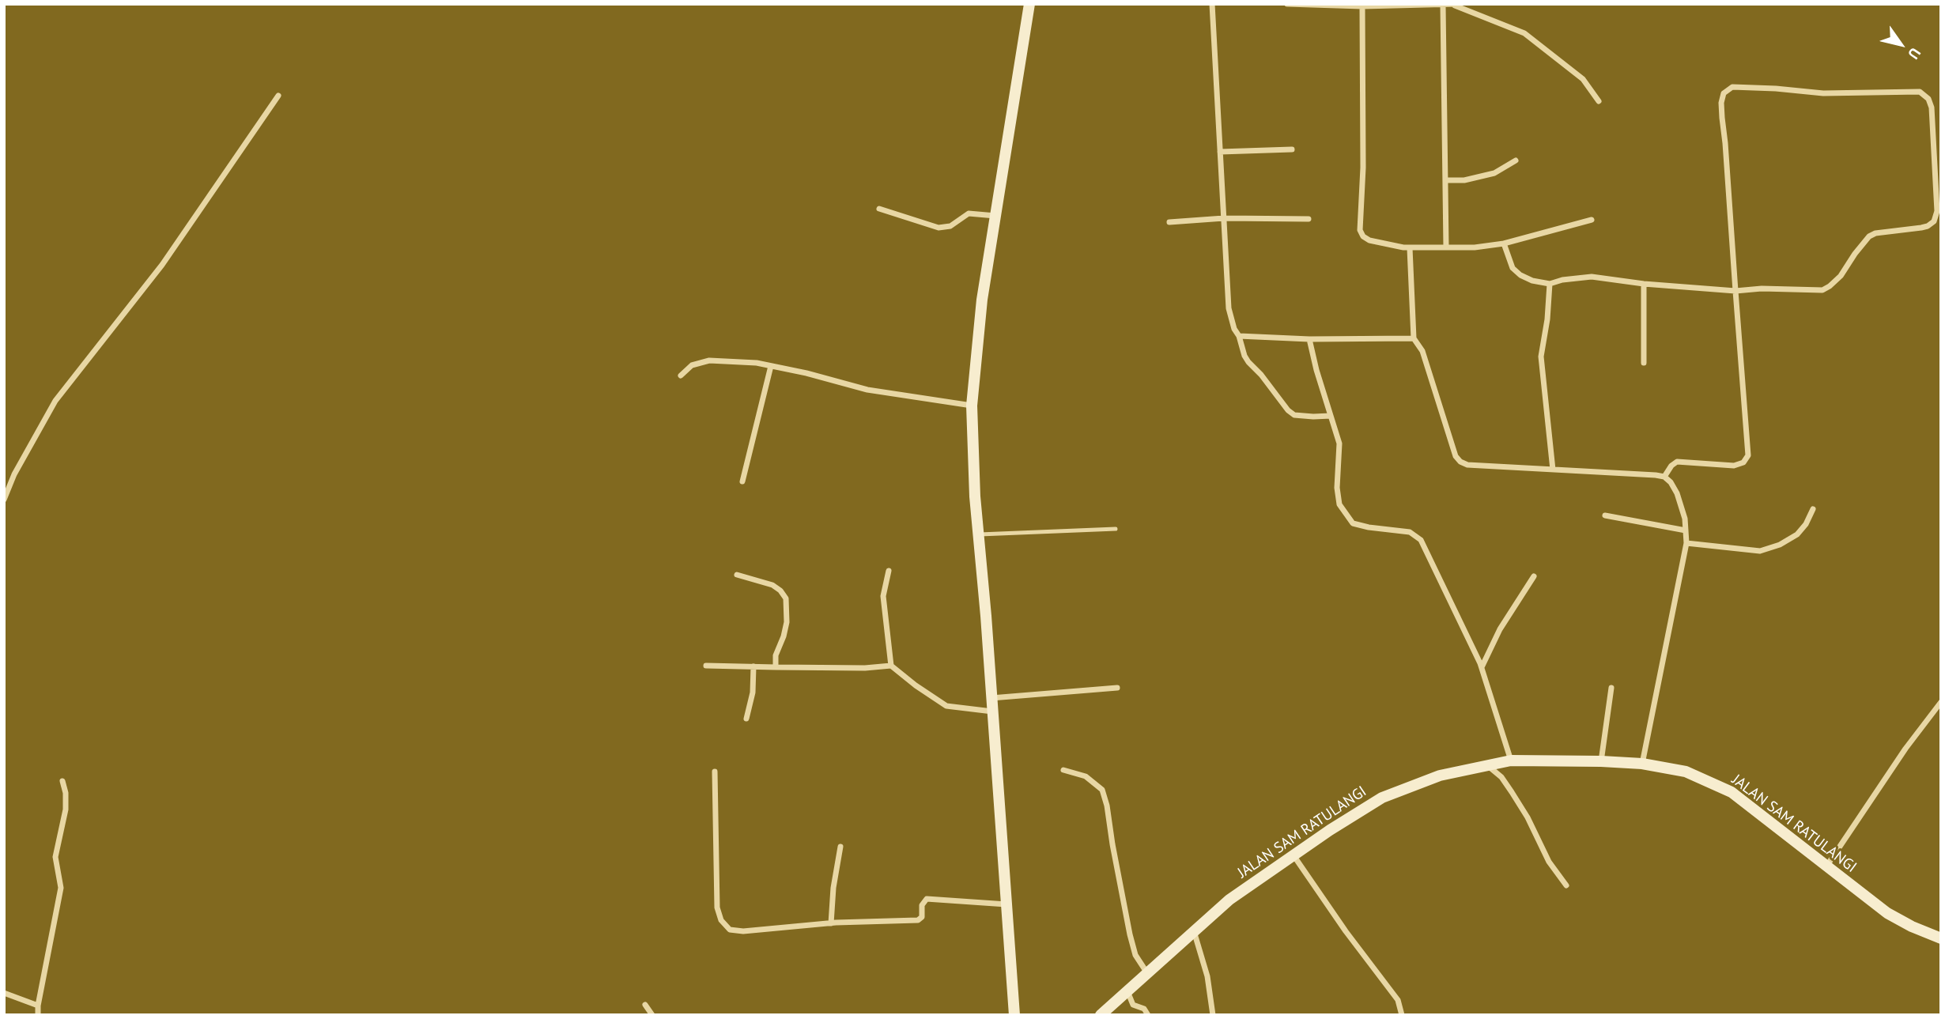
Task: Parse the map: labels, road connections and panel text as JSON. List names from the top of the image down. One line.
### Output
{"streets":{"main road":["JALAN SAM RATULANGI"]},"north":"bottom right"}
